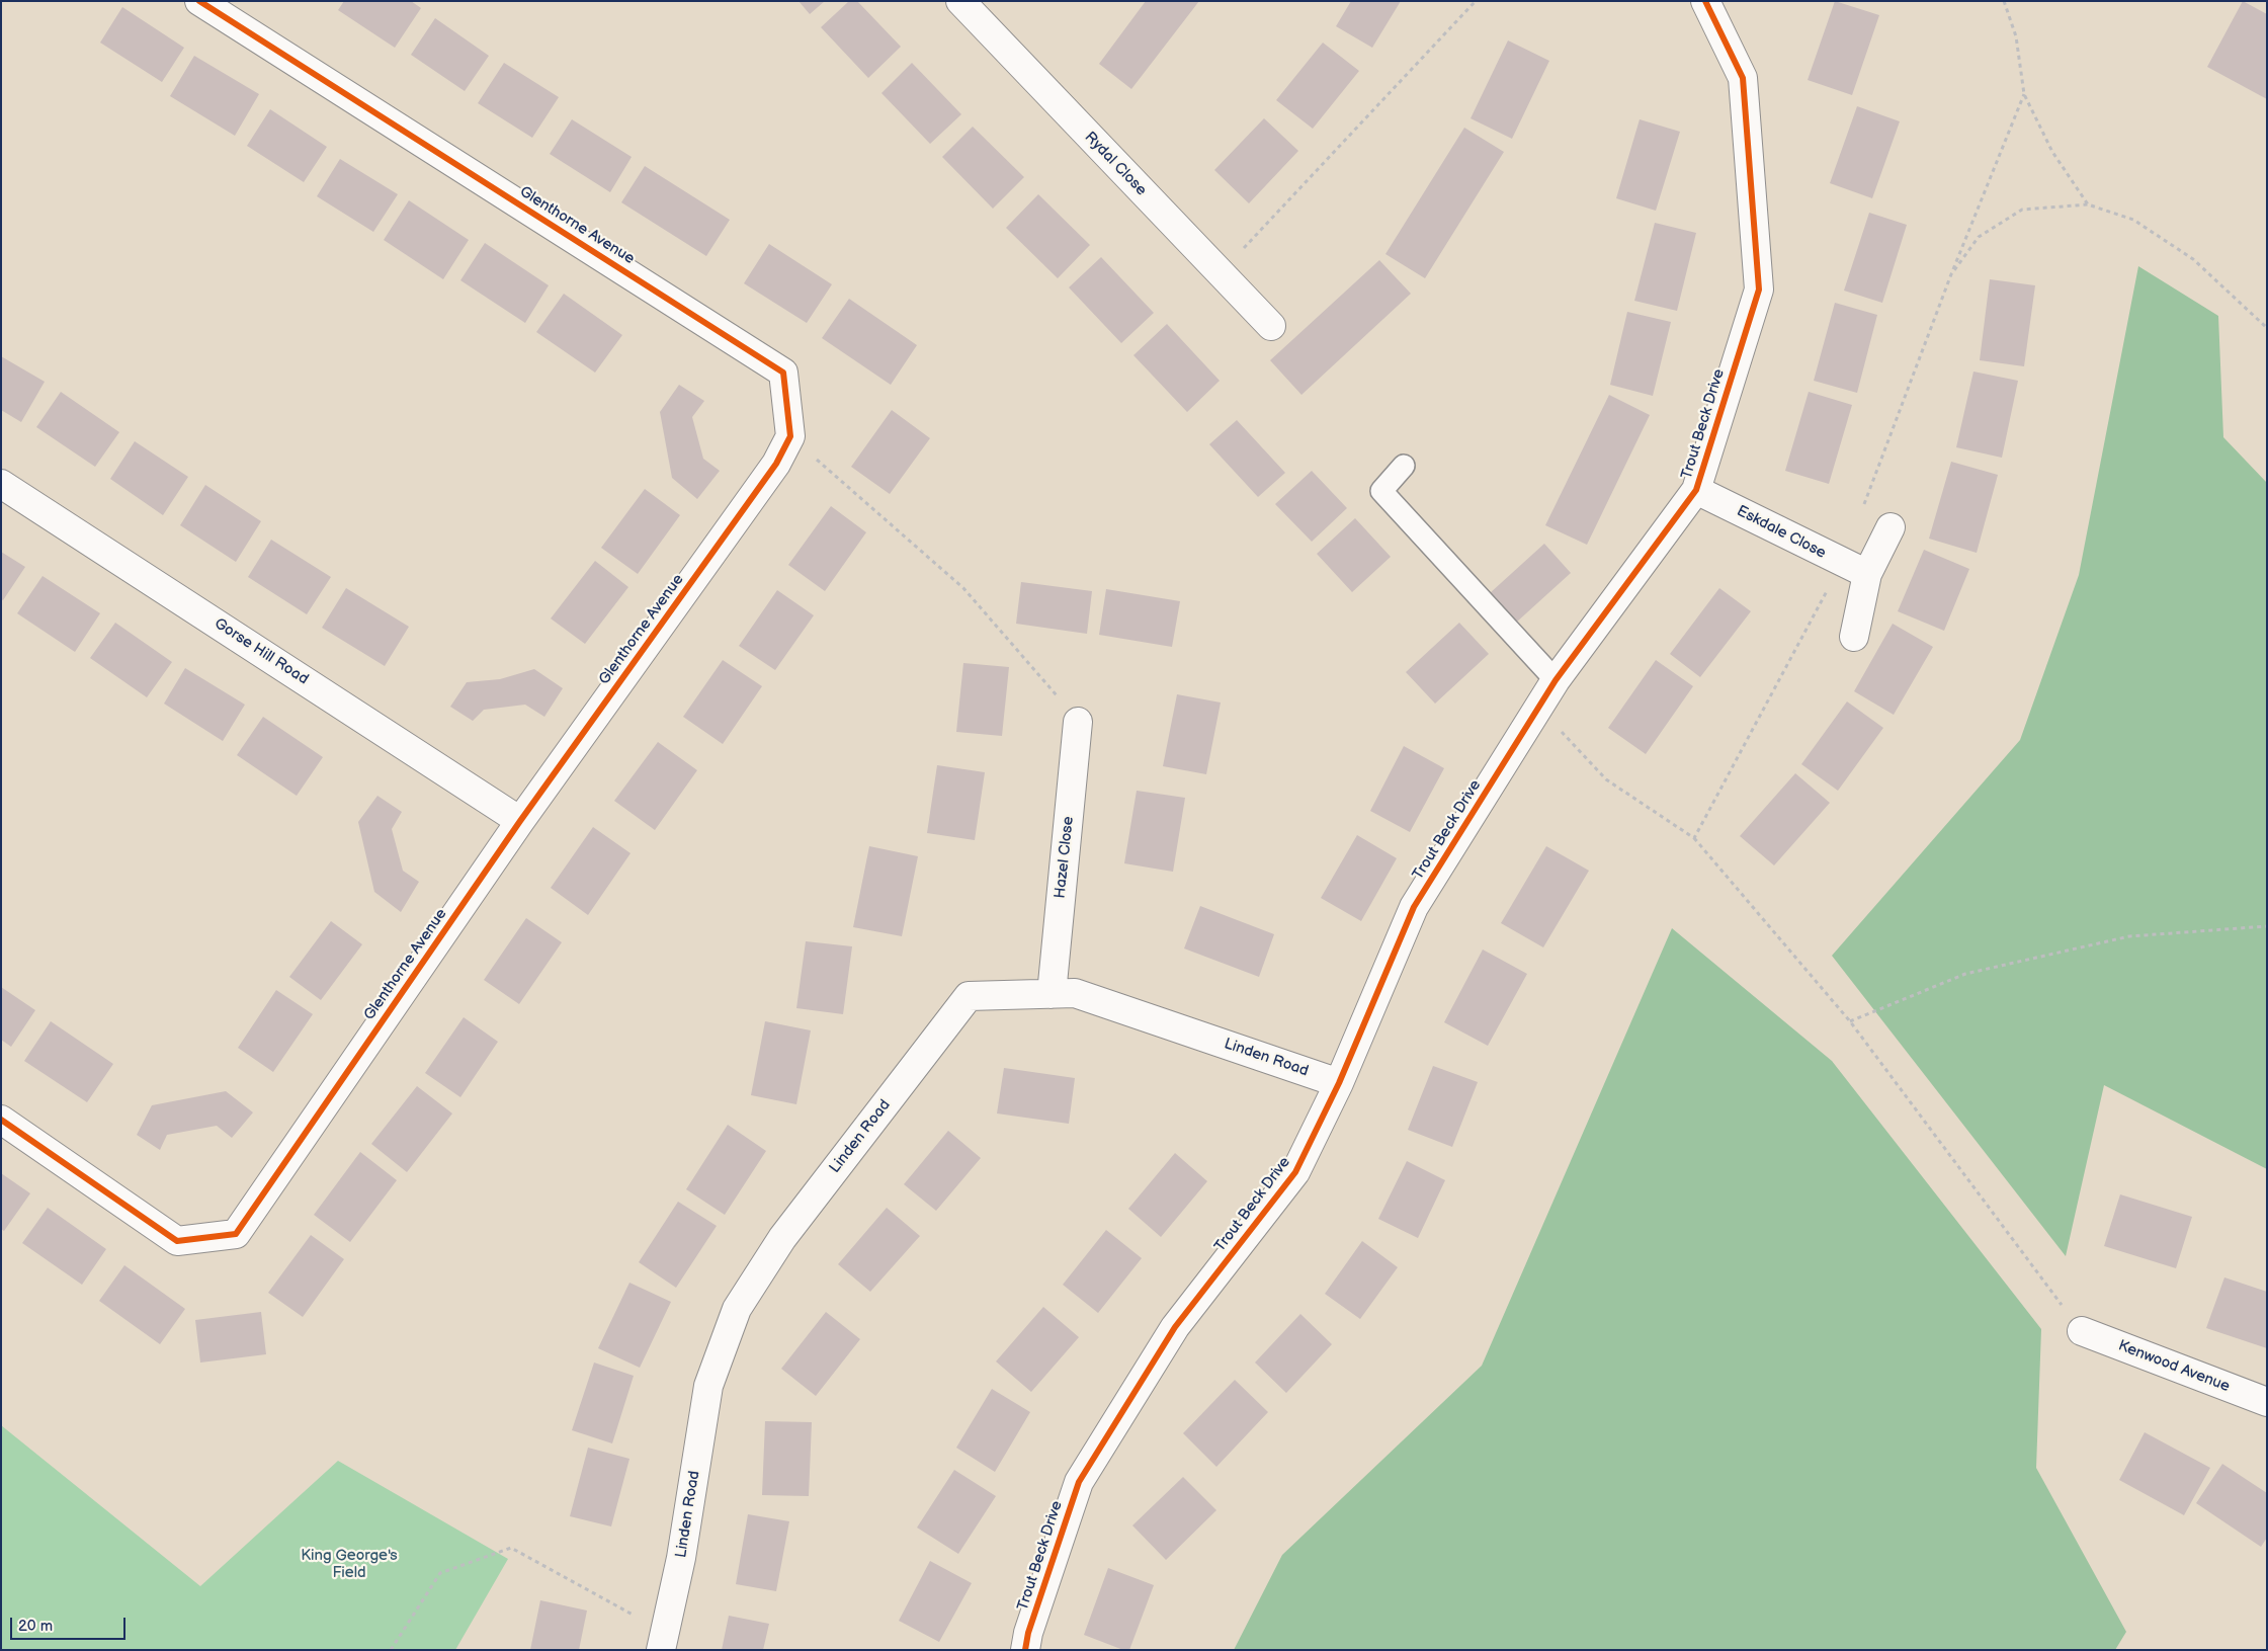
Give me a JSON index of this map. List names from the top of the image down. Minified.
{"streets":{"street":["Rydal Close","Glenthorne Avenue","Trout Beck Drive","Eskdale Close","Gorse Hill Road","Hazel Close","Linden Road","Kenwood Avenue"]},"crossings":[["Glenthorne Avenue","Gorse Hill Road"],["Trout Beck Drive","Eskdale Close"],["Trout Beck Drive","Linden Road"],["Hazel Close","Linden Road"]],"parks":["King George's Field"],"scale_bar":"20 m"}
